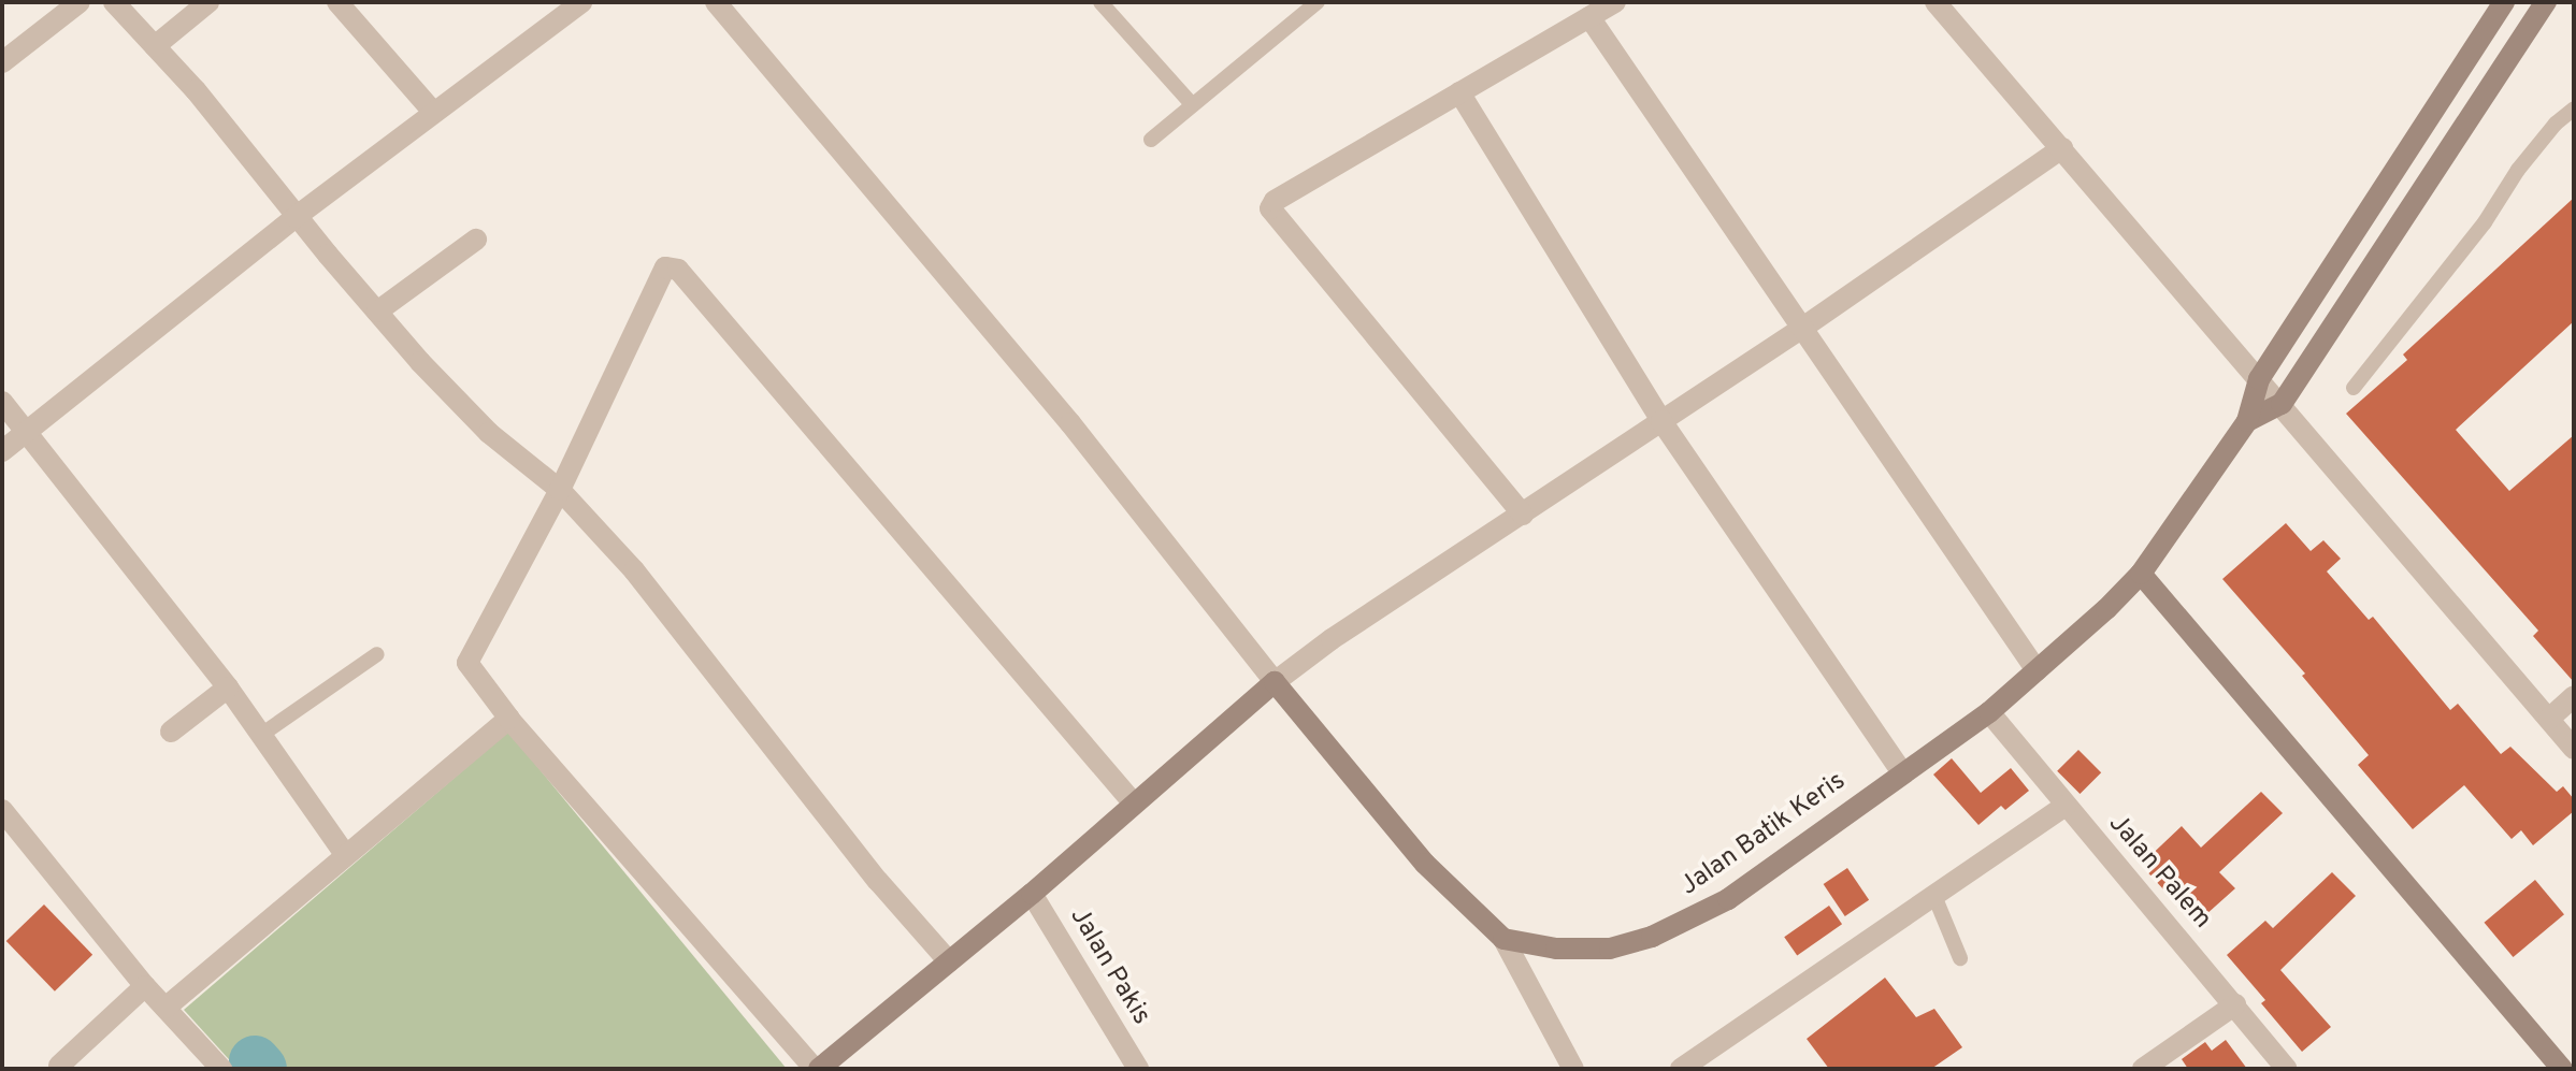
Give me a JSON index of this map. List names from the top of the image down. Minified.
{"streets":{"street":["Jalan Batik Keris","Jalan Palem","Jalan Pakis"]},"crossings":[["Jalan Batik Keris","Jalan Palem"]]}
